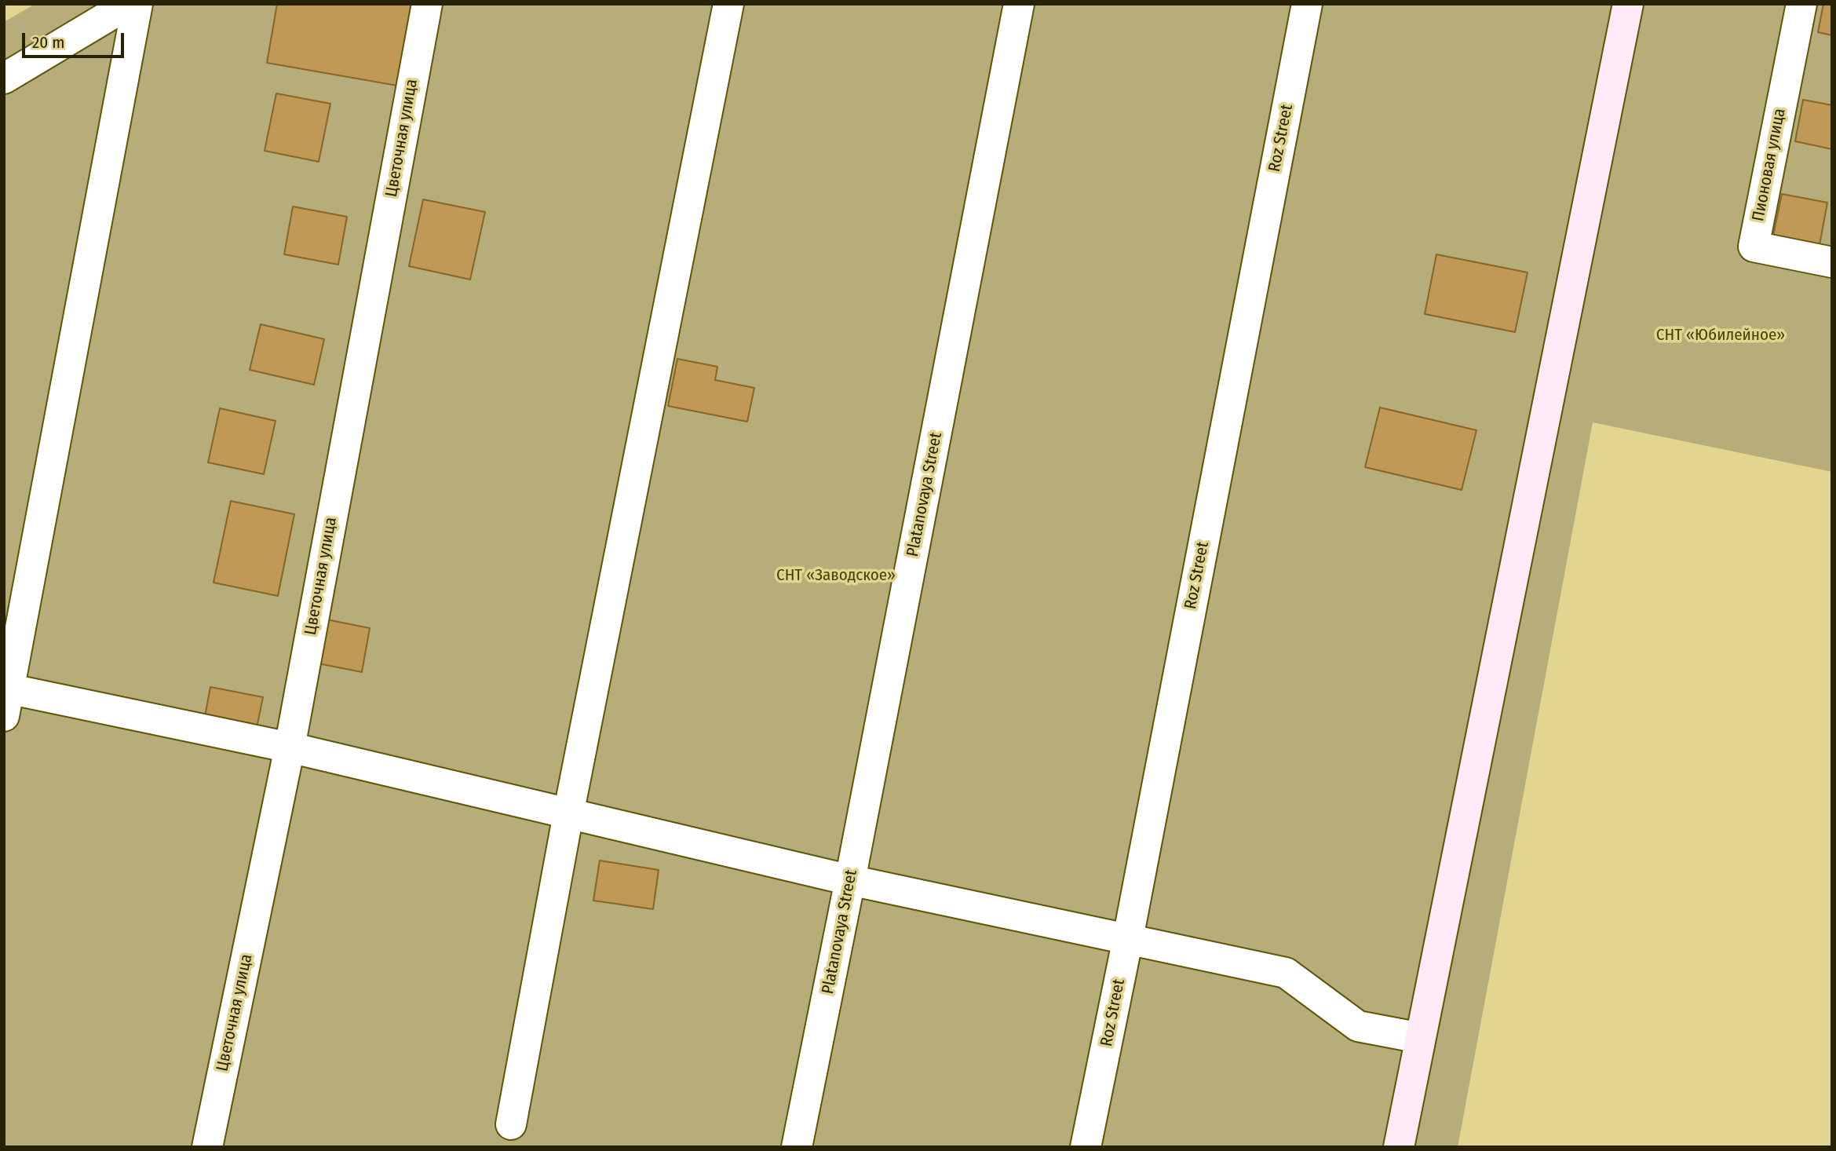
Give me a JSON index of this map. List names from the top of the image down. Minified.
{"streets":{"street":["Цветочная улица","Roz Street","Пионовая улица","Platanovaya Street"]},"parks":["СНТ «Юбилейное»","СНТ «Заводское»"],"scale_bar":"20 m"}
